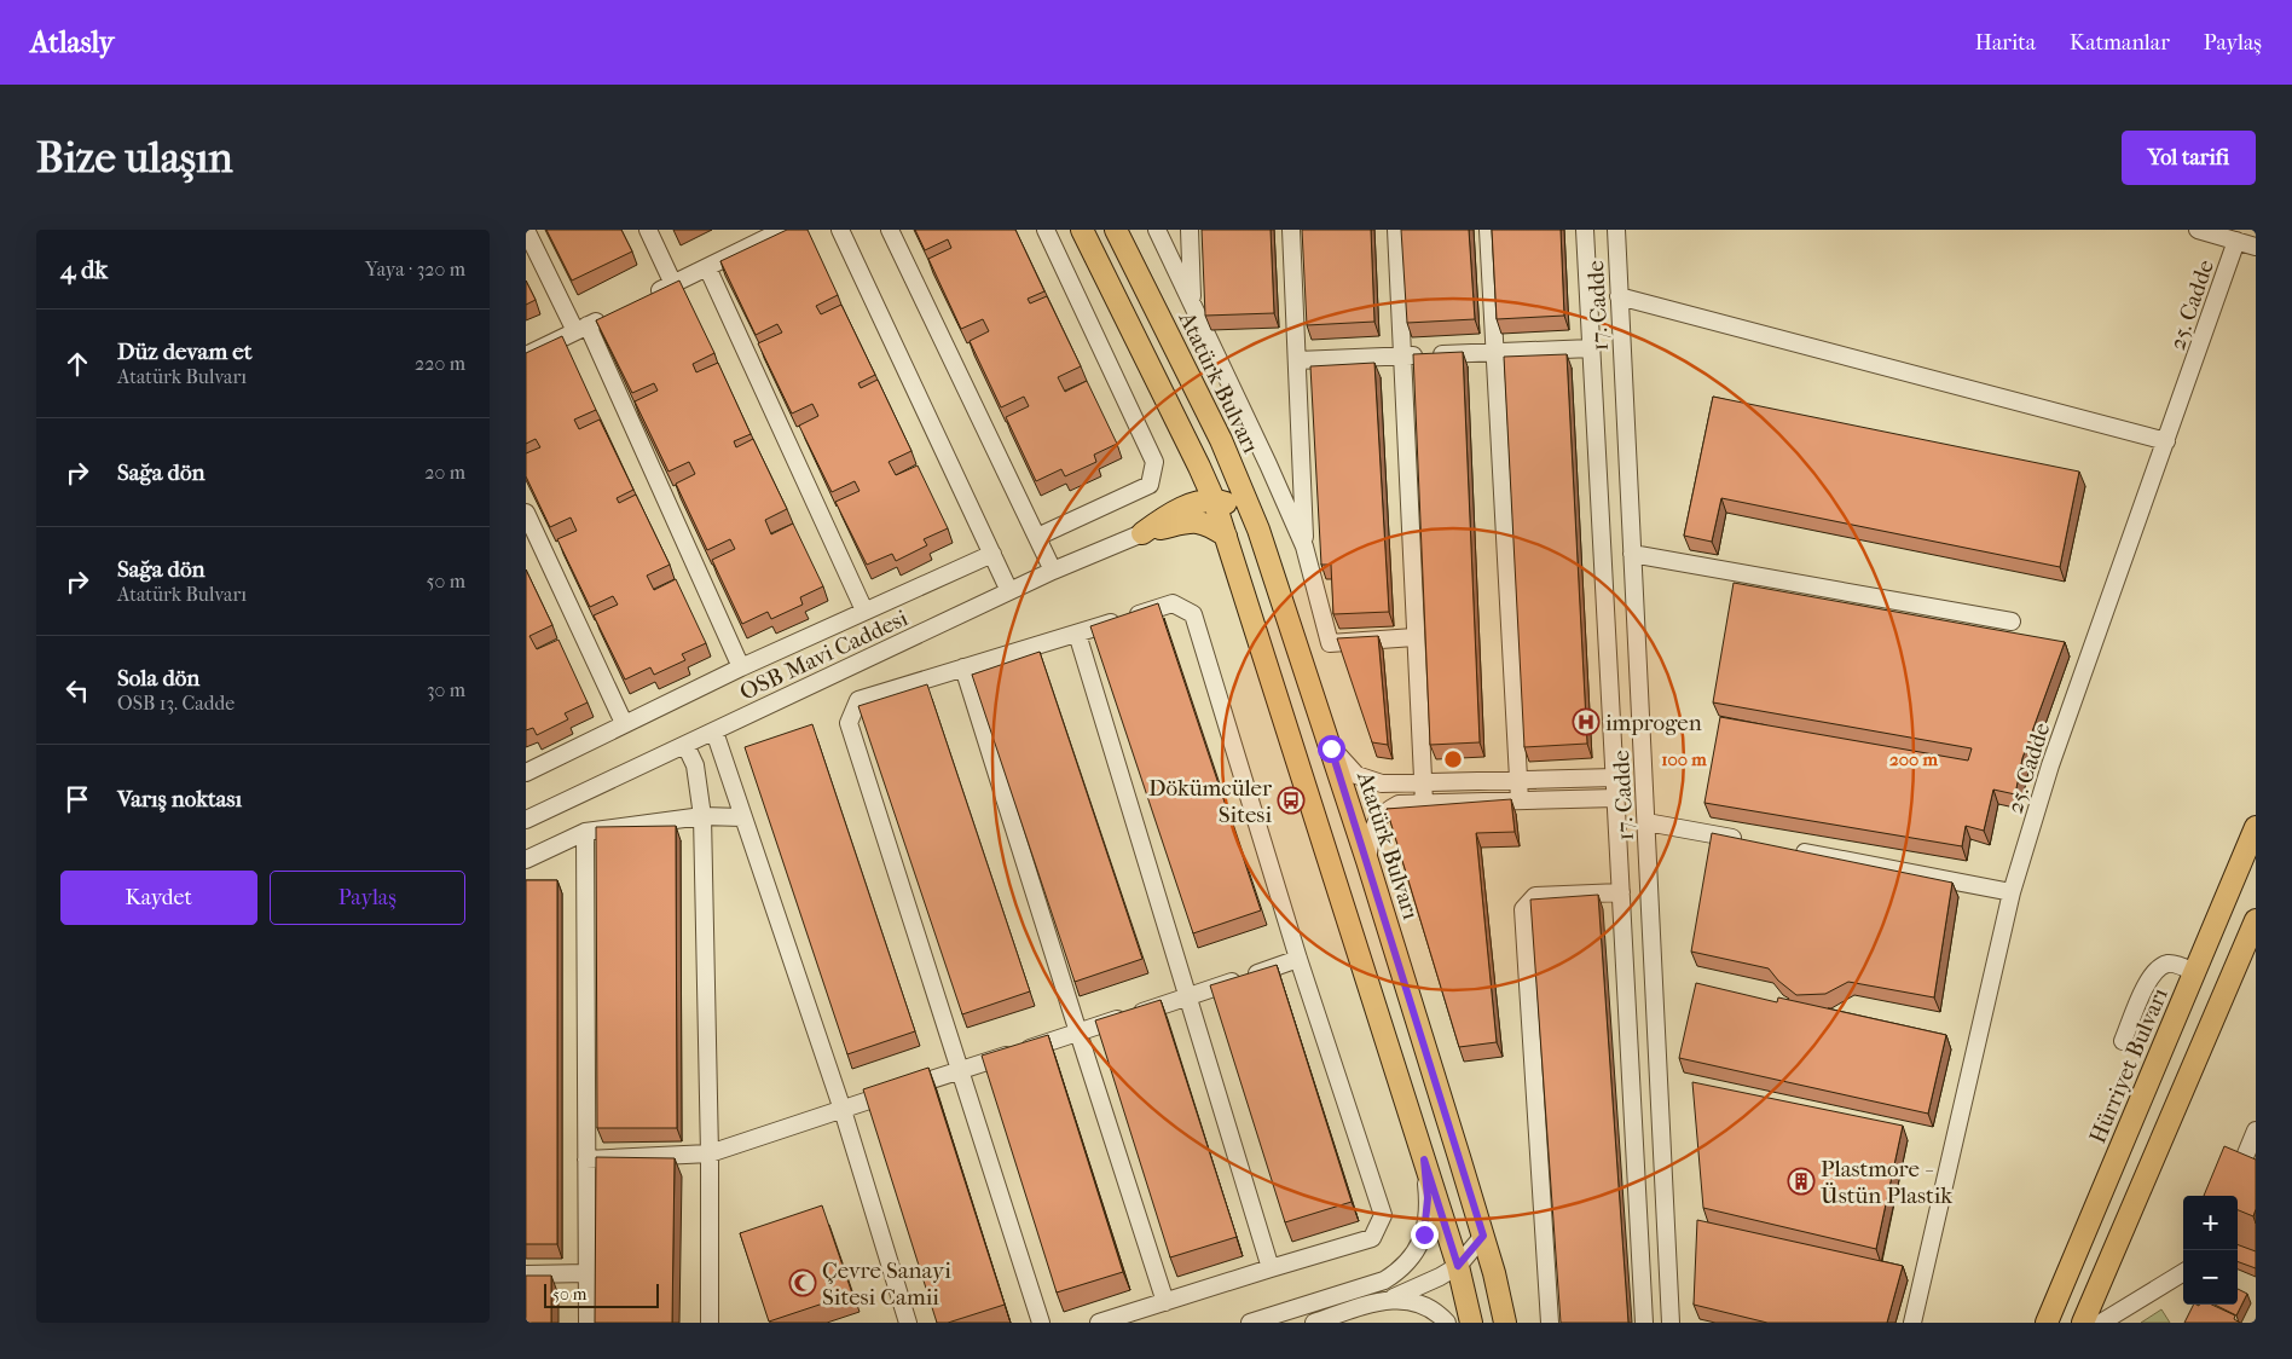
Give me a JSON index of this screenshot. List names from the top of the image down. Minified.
{"streets":{"main road":["Atatürk Bulvarı","Hürriyet Bulvarı"],"street":["25. Cadde","17. Cadde","OSB Mavi Caddesi"]},"places":{"hospital":["improgen"],"bus stop":["Dökümcüler Sitesi"],"building":["Plastmore - Üstün Plastik"],"mosque":["Çevre Sanayi Sitesi Camii"]},"scale_bar":"50 m","page":{"header":"Atlasly","nav":["Harita","Katmanlar","Paylaş"],"buttons":["Yol tarifi",["Kaydet","Paylaş"]],"title":"Bize ulaşın","heading":["4 dk","Yaya · 320 m"],"list":[["Düz devam et","Atatürk Bulvarı","220 m"],["Sağa dön","20 m"],["Sağa dön","Atatürk Bulvarı","50 m"],["Sola dön","OSB 13. Cadde","30 m"],"Varış noktası"],"map_buttons":["+","−"],"scale":"50 m"},"rings":["100 m","200 m"]}
